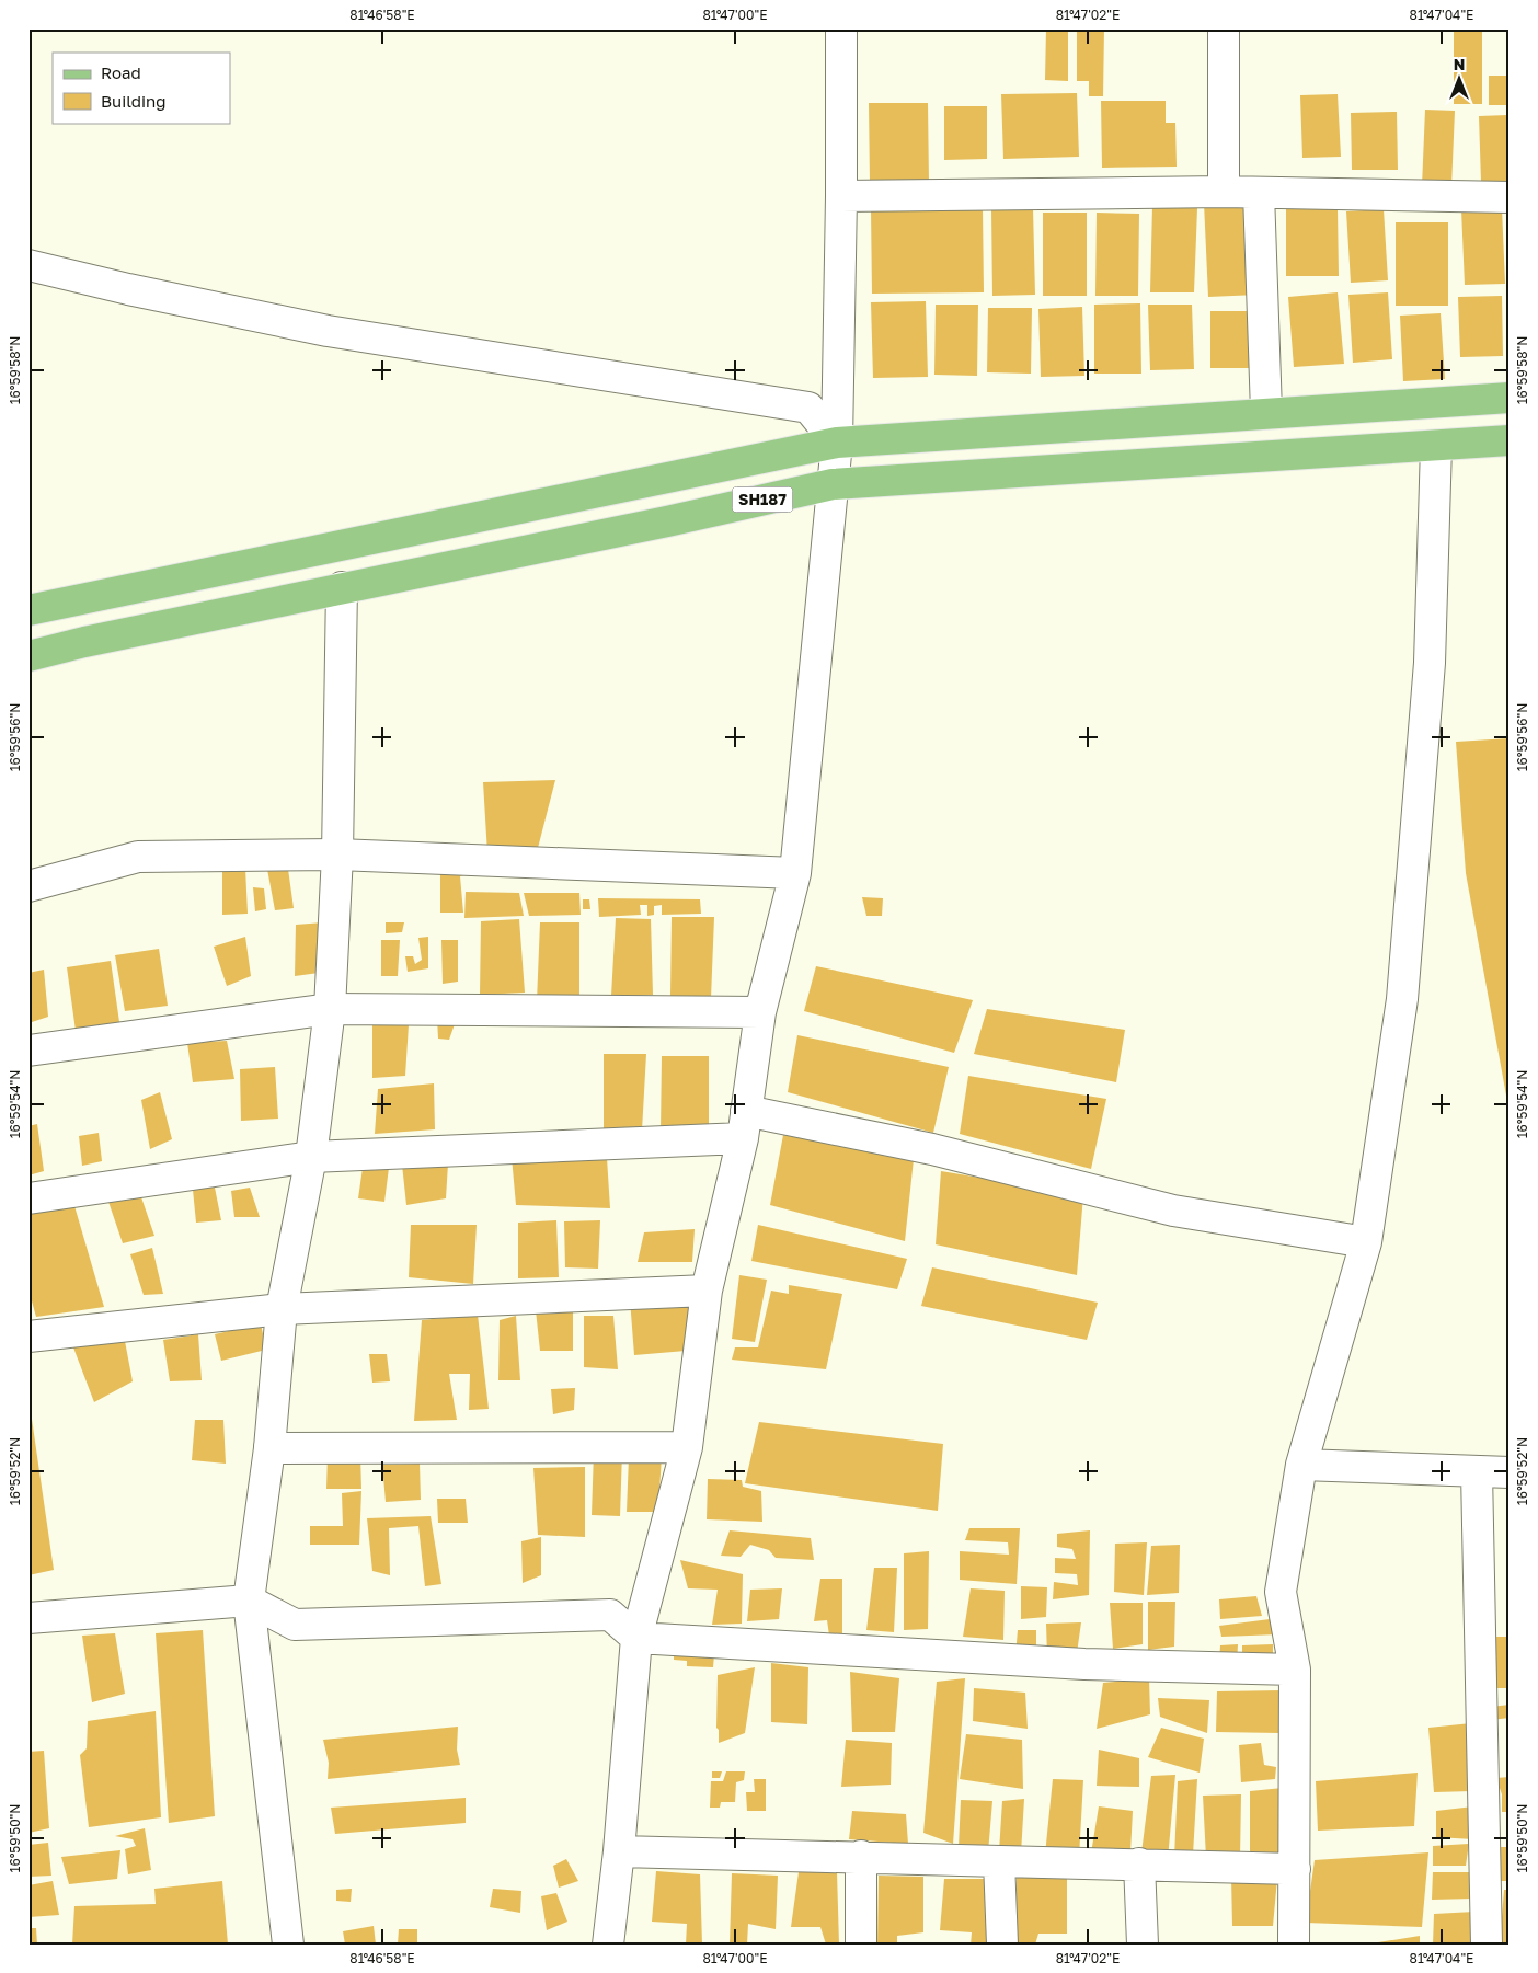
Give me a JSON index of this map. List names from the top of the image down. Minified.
{"streets":{"main road":["SH187"]},"legend":["Road","Building"],"north":"top","coordinates":["81°46'58\"E","81°47'00\"E","81°47'02\"E","81°47'04\"E","16°59'58\"N","16°59'56\"N","16°59'54\"N","16°59'52\"N","16°59'50\"N"]}
